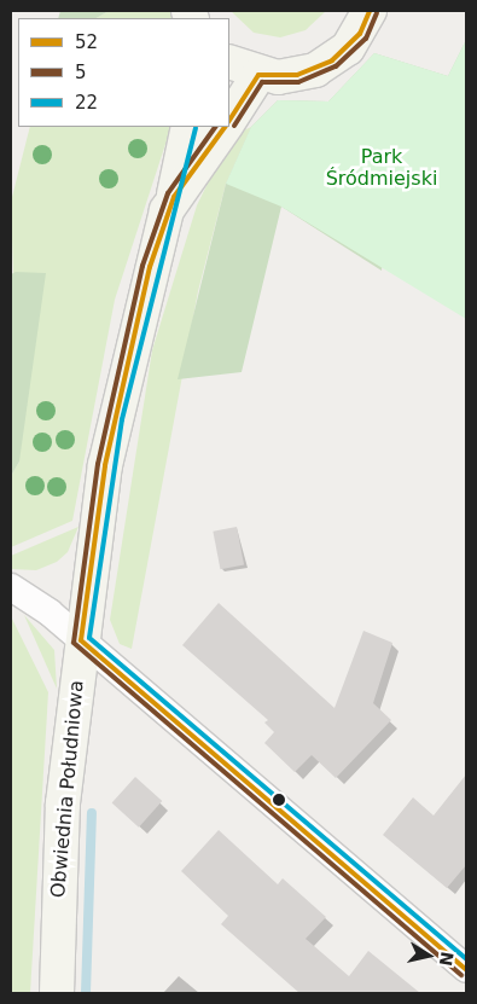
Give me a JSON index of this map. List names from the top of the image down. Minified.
{"streets":{"main road":["Obwiednia Południowa"]},"parks":["Park Śródmiejski"],"lines":["transit line 52","transit line 5","transit line 22"],"legend":["52","5","22"],"north":"right"}
